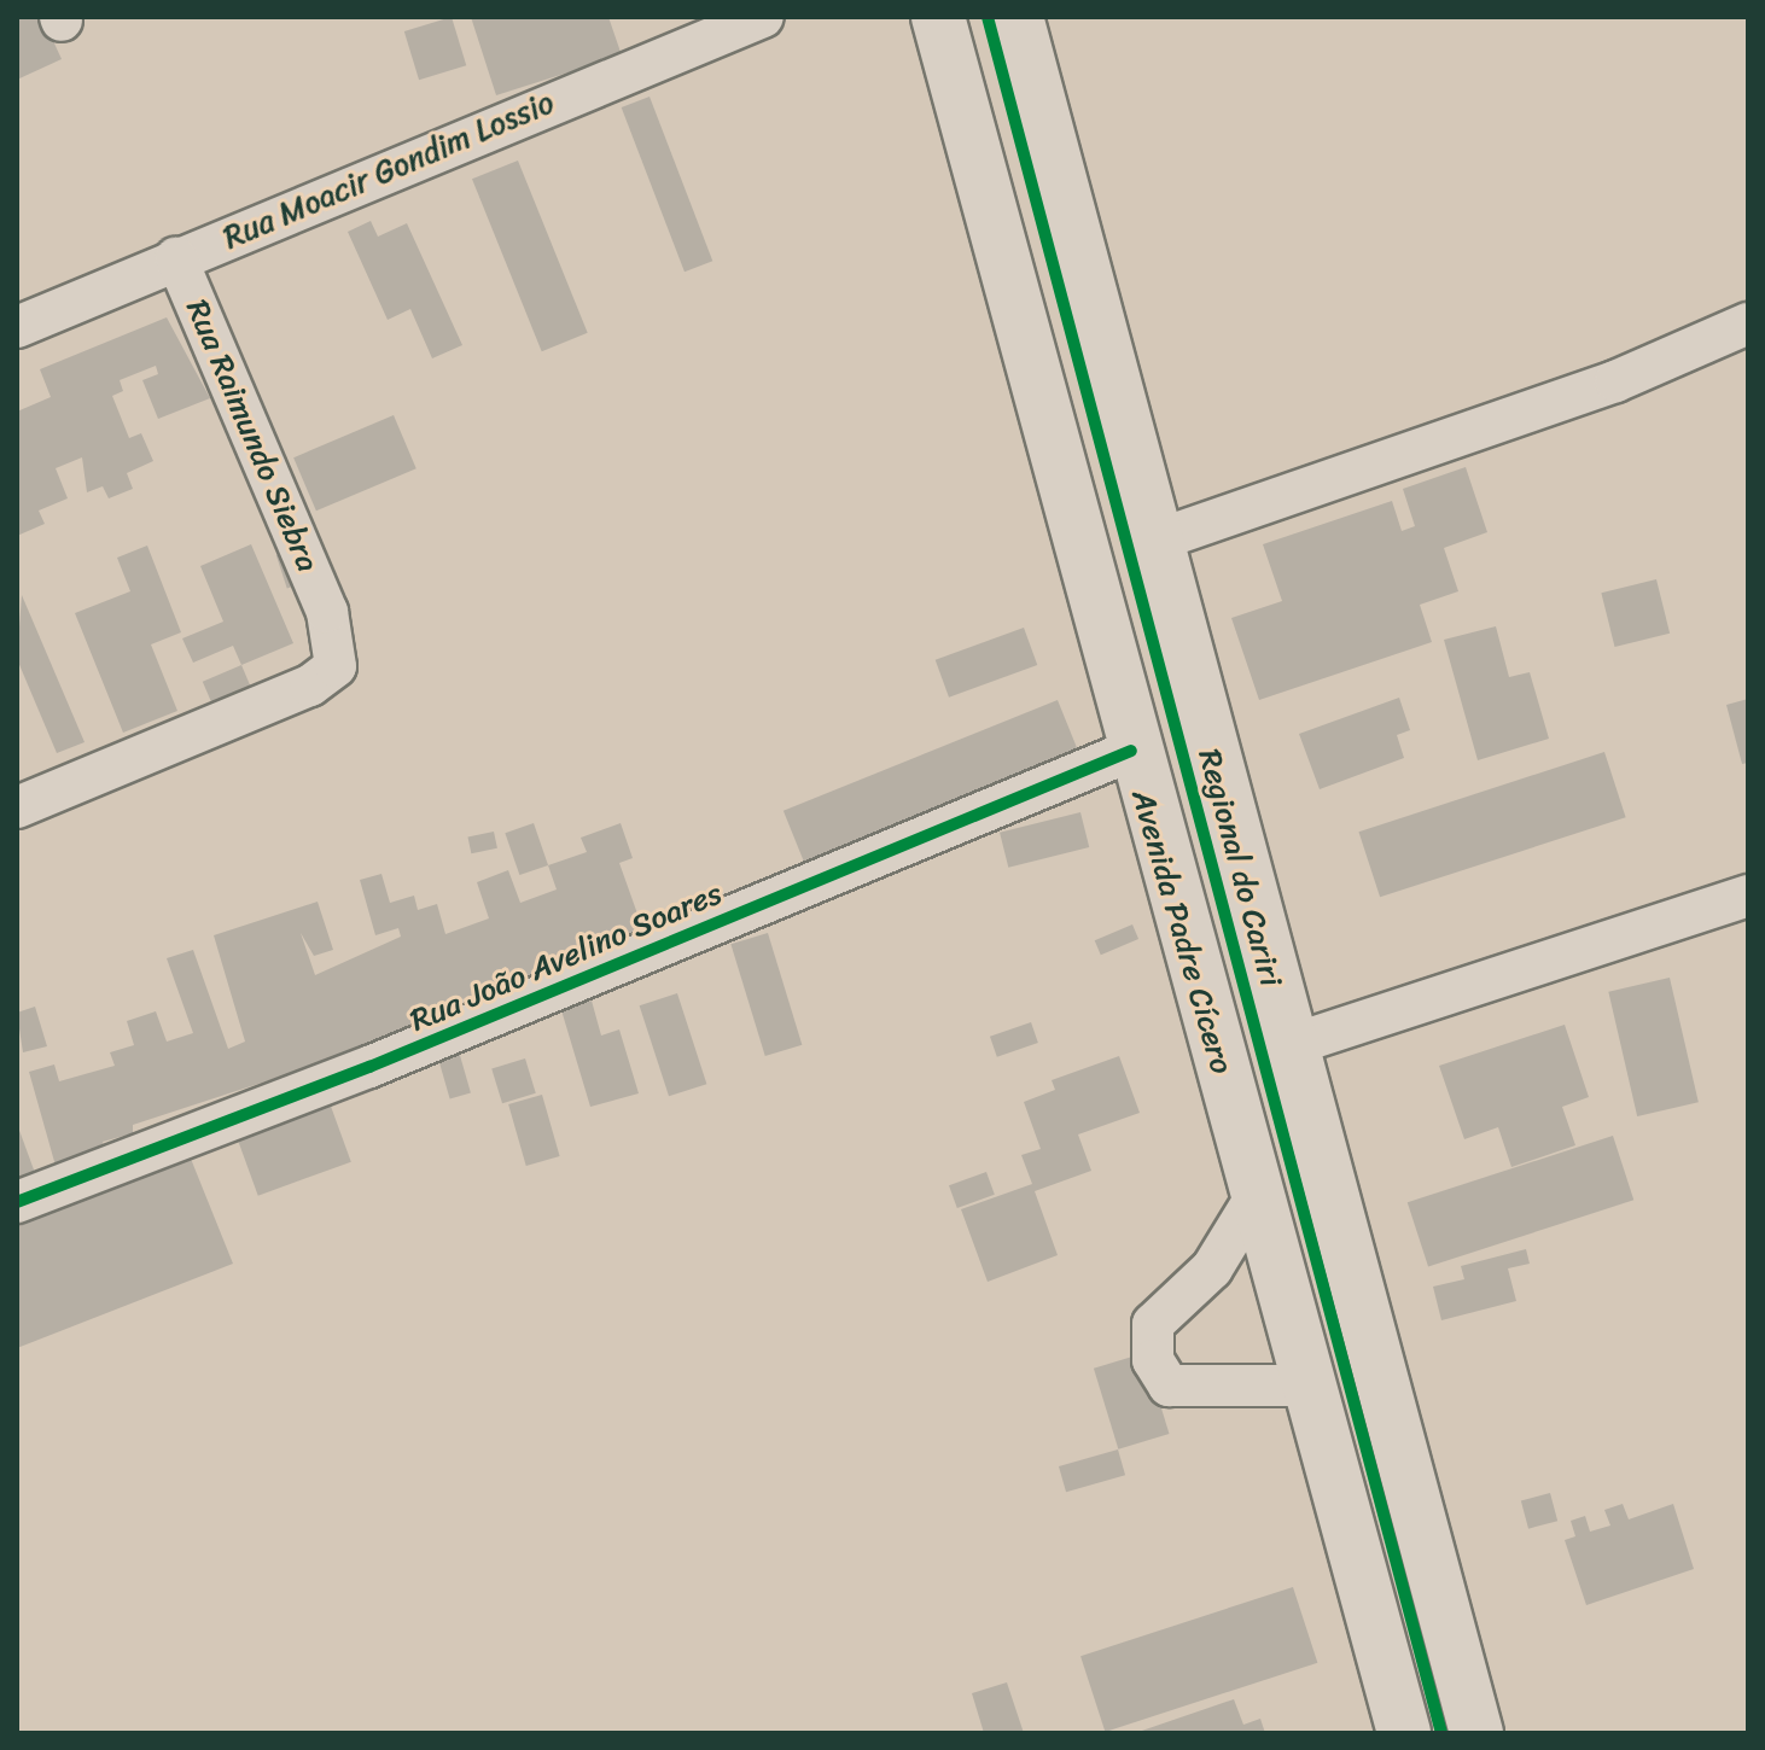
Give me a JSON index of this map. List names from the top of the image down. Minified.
{"streets":{"highway":["Avenida Padre Cícero"],"street":["Rua Moacir Gondim Lossio","Rua Raimundo Siebra","Rua João Avelino Soares"],"cycle path":["Regional do Cariri"]},"crossings":[["Rua Moacir Gondim Lossio","Rua Raimundo Siebra"],["Avenida Padre Cícero","Rua João Avelino Soares"]]}
